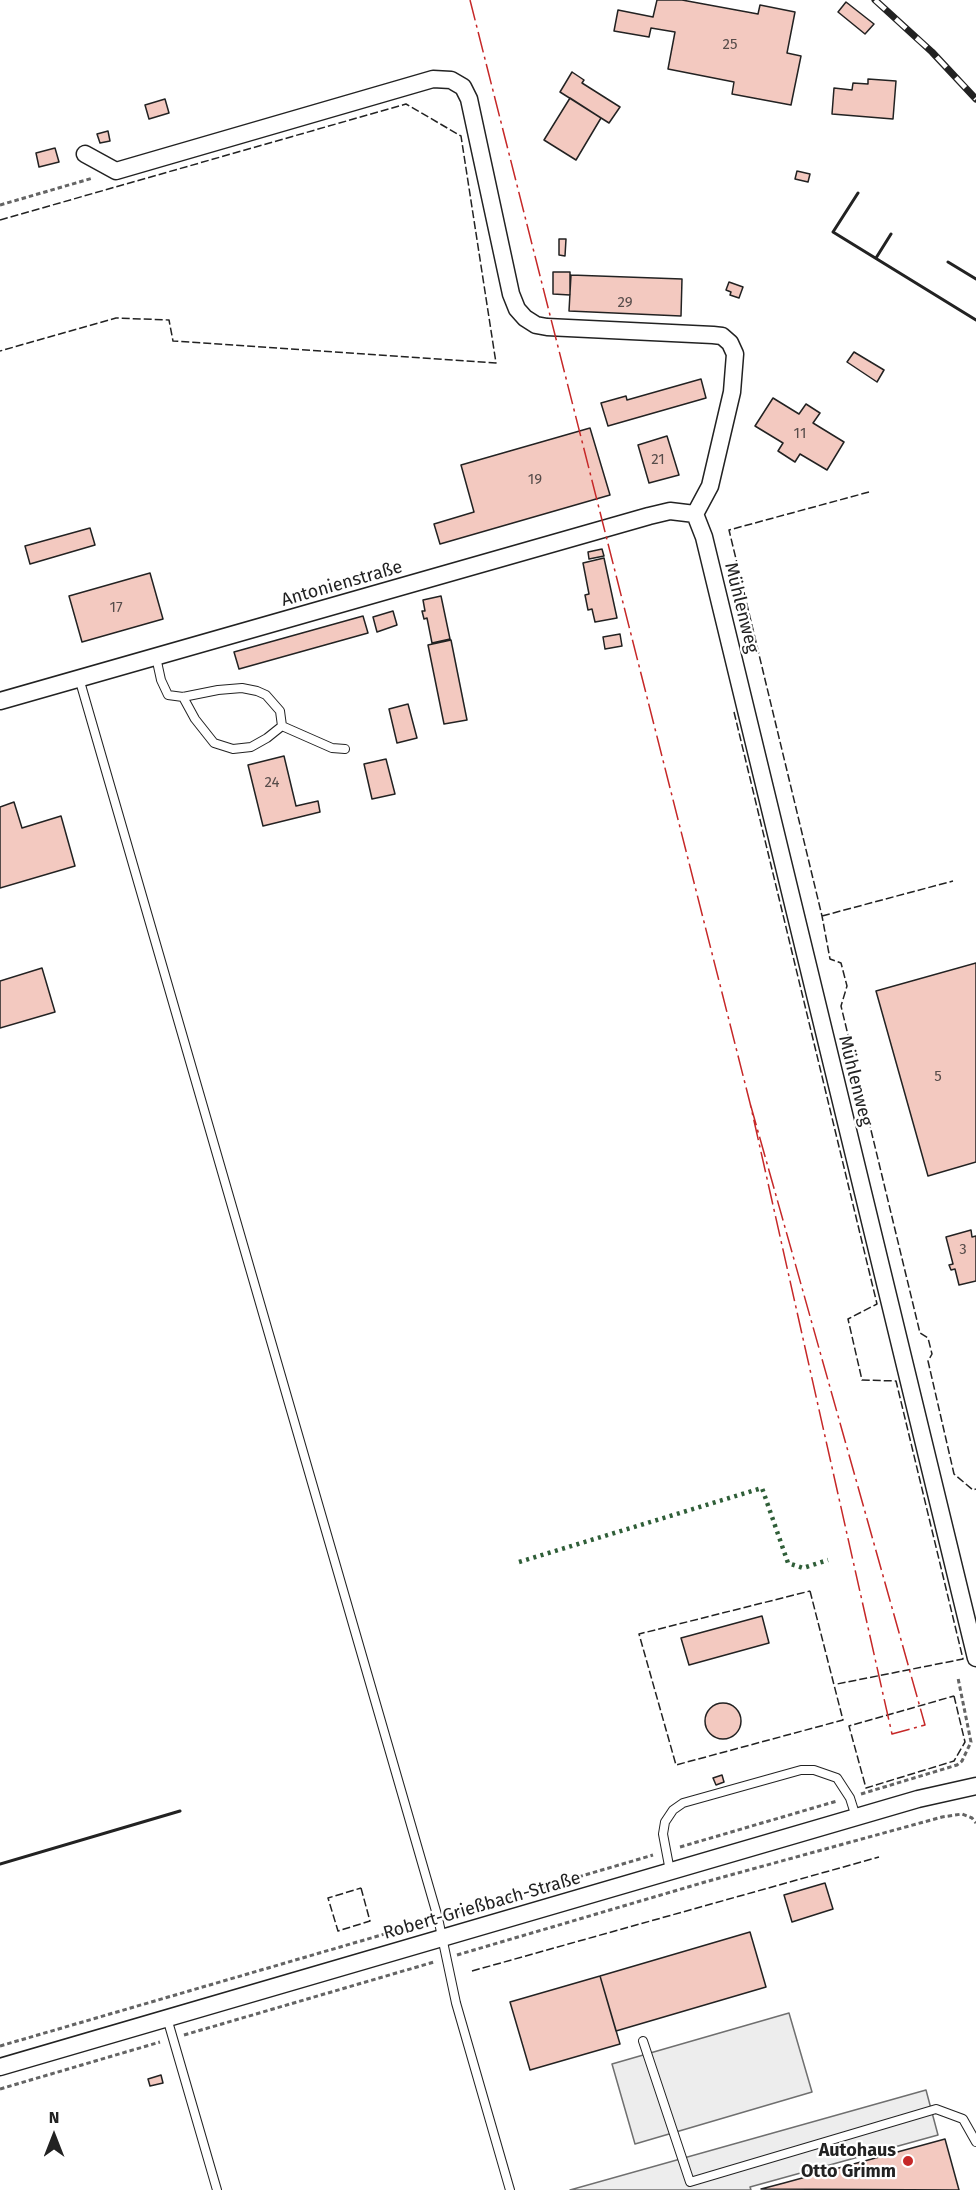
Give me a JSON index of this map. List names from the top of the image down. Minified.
{"streets":{"street":["Antonienstraße","Mühlenweg","Robert-Grießbach-Straße"]},"crossings":[["Antonienstraße","Mühlenweg"]],"places":["Autohaus Otto Grimm"],"house_numbers":["25","29","11","21","19","17","24","5","3"],"north":"top"}
